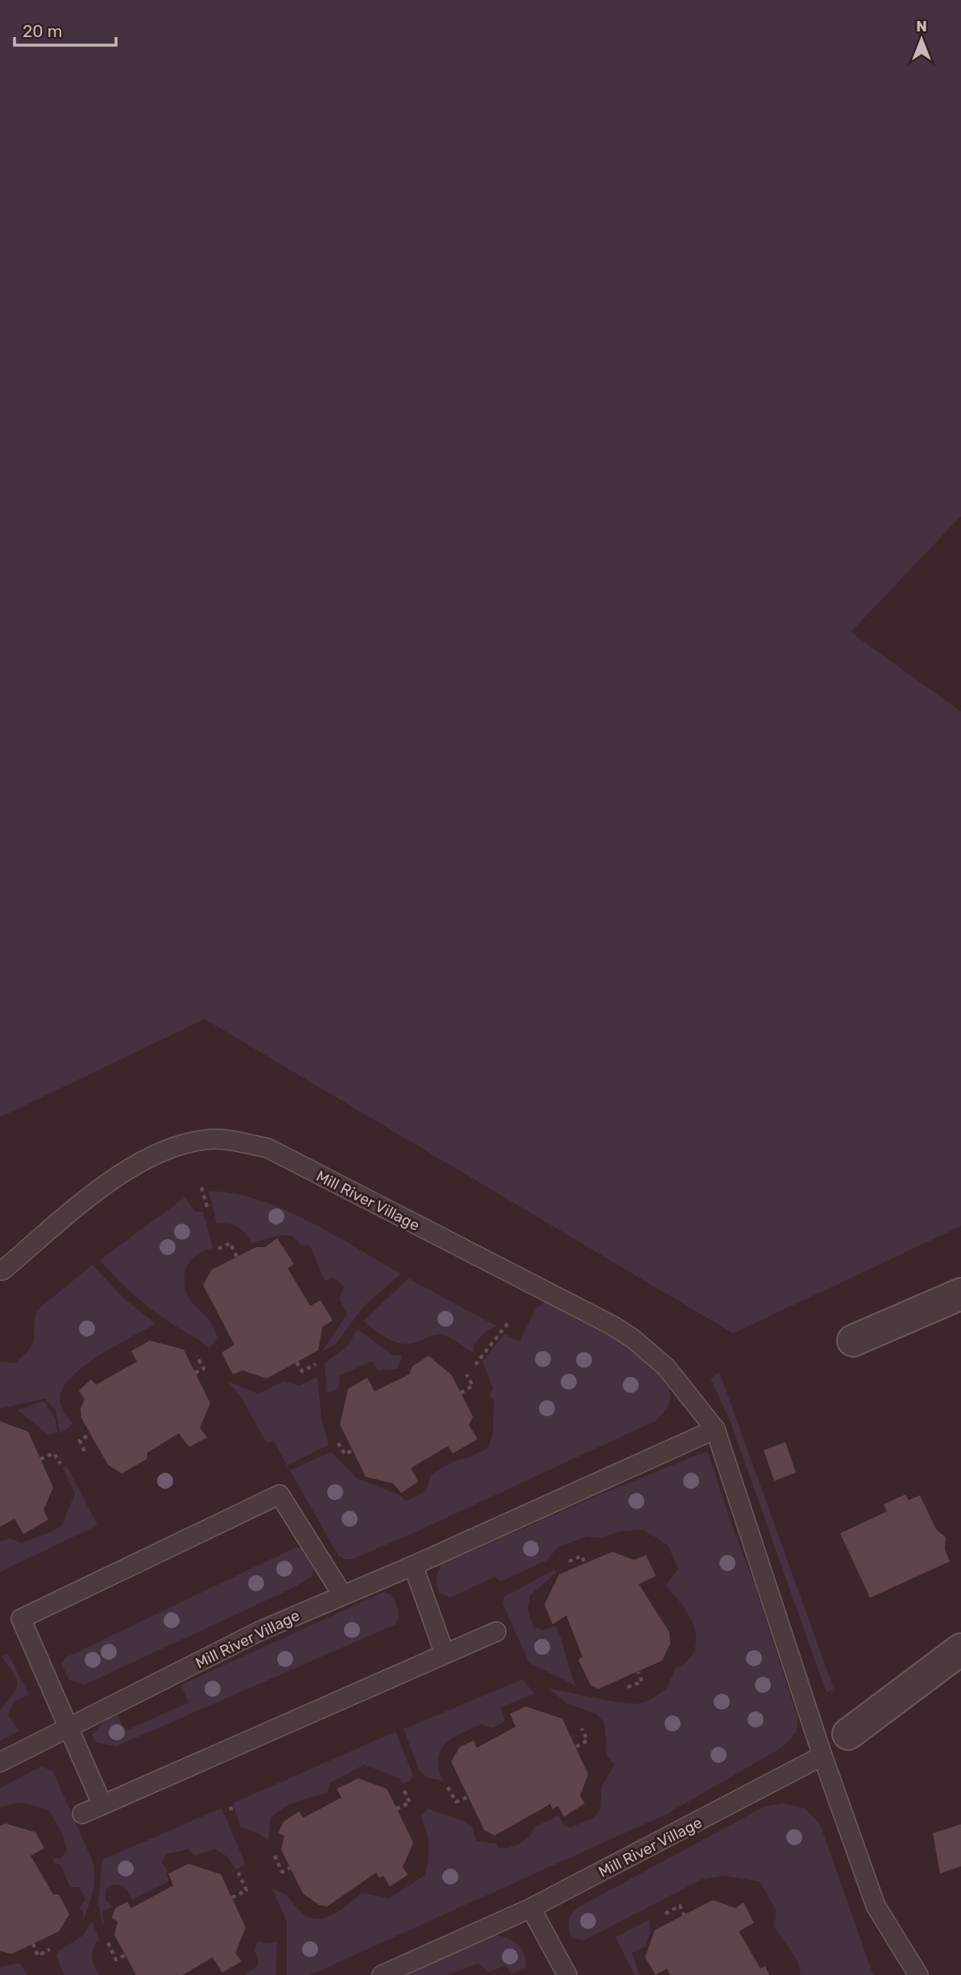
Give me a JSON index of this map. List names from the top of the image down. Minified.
{"streets":{"lane":["Mill River Village"]},"scale_bar":"20 m","north":"top"}
